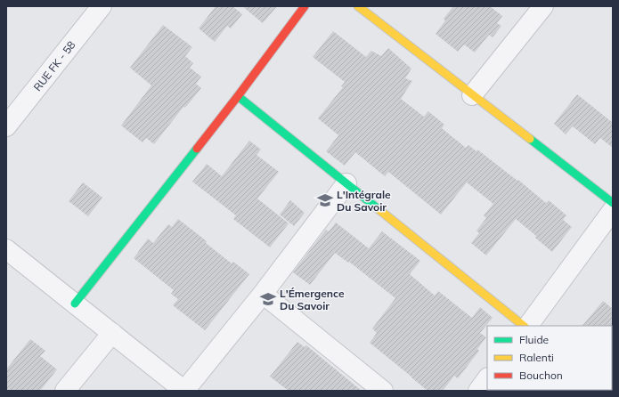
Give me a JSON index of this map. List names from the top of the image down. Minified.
{"streets":{"street":["RUE FK - 58"]},"places":{"school or university":["L'Intégrale Du Savoir","L'Émergence Du Savoir"]},"legend":["Fluide","Ralenti","Bouchon"]}
